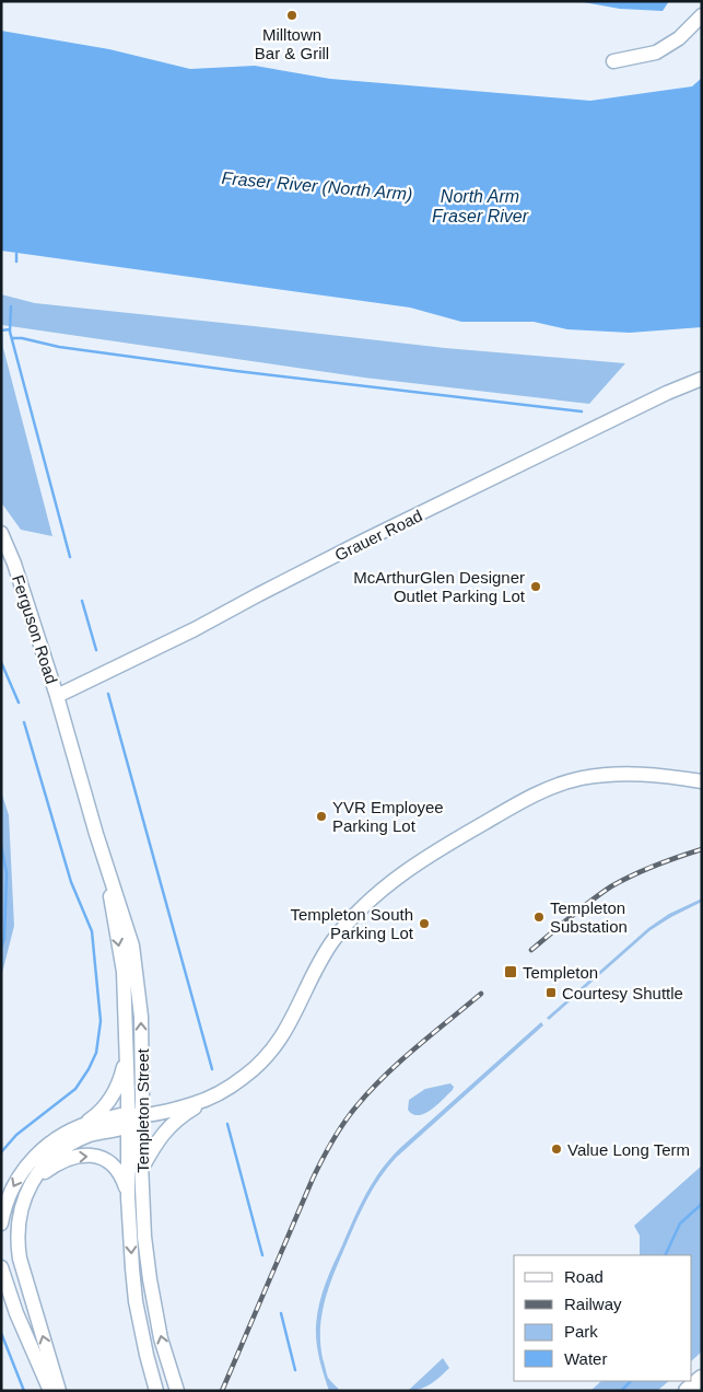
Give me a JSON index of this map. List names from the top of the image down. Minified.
{"streets":{"street":["Grauer Road","Ferguson Road","Templeton Street"]},"crossings":[["Grauer Road","Ferguson Road"],["Grauer Road","Templeton Street"],["Ferguson Road","Templeton Street"]],"water":["Fraser River (North Arm)","North Arm Fraser River"],"places":{"other":["Milltown Bar & Grill","McArthurGlen Designer Outlet Parking Lot","YVR Employee Parking Lot","Templeton Substation","Templeton South Parking Lot","Value Long Term"],"transit":["Templeton","Courtesy Shuttle"]},"legend":["Road","Railway","Park","Water"]}
